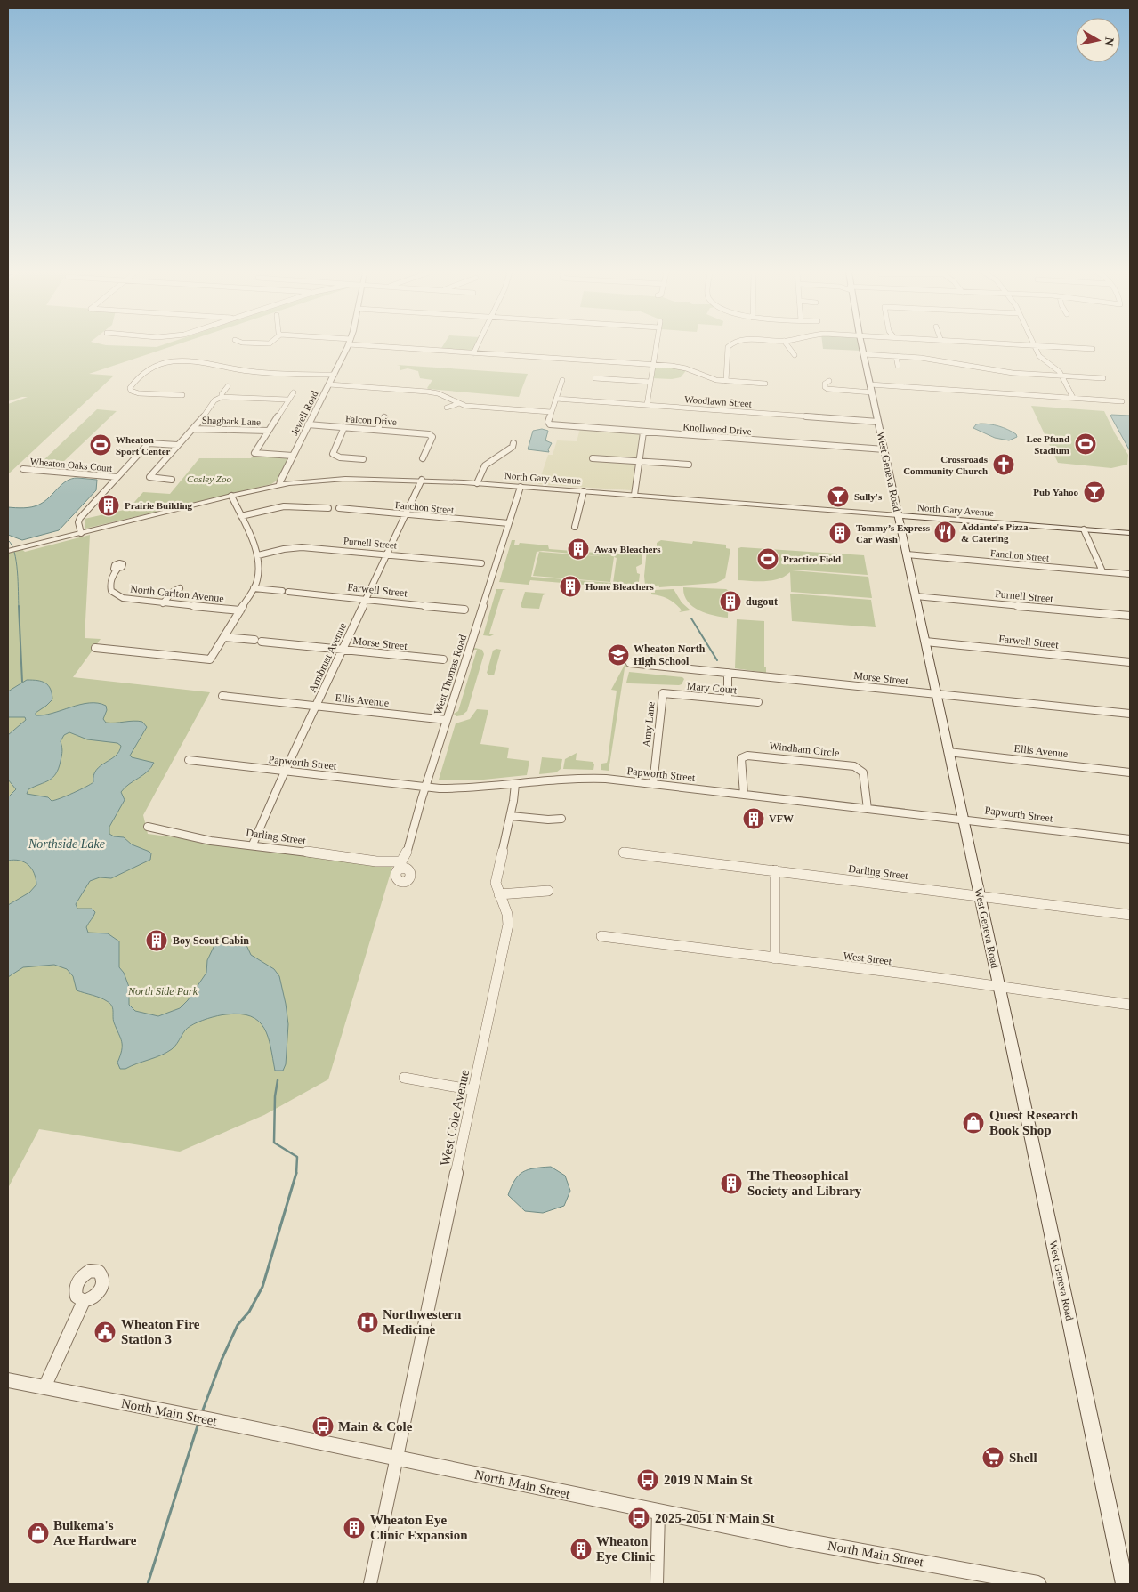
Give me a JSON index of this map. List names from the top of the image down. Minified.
{"streets":{"main road":["West Geneva Road","North Gary Avenue"],"street":["Woodlawn Street","Jewell Road","Falcon Drive","Shagbark Lane","Knollwood Drive","Wheaton Oaks Court","Fanchon Street","Purnell Street","Farwell Street","North Carlton Avenue","Morse Street","Armbrust Avenue","West Thomas Road","Mary Court","Ellis Avenue","Amy Lane","Windham Circle","Papworth Street","Darling Street","West Street","West Cole Avenue","North Main Street"]},"crossings":[["Woodlawn Street","West Geneva Road"],["Jewell Road","Falcon Drive"],["Jewell Road","North Gary Avenue"],["Knollwood Drive","West Geneva Road"],["West Geneva Road","North Gary Avenue"],["West Geneva Road","Fanchon Street"],["West Geneva Road","Purnell Street"],["West Geneva Road","Farwell Street"],["West Geneva Road","Morse Street"],["West Geneva Road","Ellis Avenue"],["West Geneva Road","Papworth Street"],["West Geneva Road","Darling Street"],["West Geneva Road","West Street"],["North Gary Avenue","Armbrust Avenue"],["North Gary Avenue","West Thomas Road"],["Fanchon Street","Armbrust Avenue"],["Fanchon Street","West Thomas Road"],["Purnell Street","Armbrust Avenue"],["Farwell Street","Armbrust Avenue"],["Morse Street","Armbrust Avenue"],["Armbrust Avenue","Ellis Avenue"],["Armbrust Avenue","Papworth Street"],["Armbrust Avenue","Darling Street"],["West Thomas Road","Ellis Avenue"],["West Thomas Road","Papworth Street"],["West Thomas Road","Darling Street"],["Mary Court","Amy Lane"],["Amy Lane","Papworth Street"],["Windham Circle","Papworth Street"],["Papworth Street","West Cole Avenue"],["West Cole Avenue","North Main Street"]],"water":["Northside Lake"],"parks":["Cosley Zoo","North Side Park"],"places":{"sports":["Lee Pfund Stadium","Wheaton Sport Center","Practice Field"],"church":["Crossroads Community Church"],"bar":["Pub Yahoo","Sully's"],"building":["Prairie Building","Tommy’s Express Car Wash","Away Bleachers","Home Bleachers","dugout","VFW","Boy Scout Cabin","The Theosophical Society and Library","Wheaton Eye Clinic Expansion","Wheaton Eye Clinic"],"restaurant":["Addante's Pizza & Catering"],"school or university":["Wheaton North High School"],"shop":["Quest Research Book Shop","Buikema's Ace Hardware"],"hospital":["Northwestern Medicine"],"public building":["Wheaton Fire Station 3"],"bus stop":["Main & Cole","2019 N Main St","2025-2051 N Main St"],"supermarket":["Shell"]},"north":"right"}
